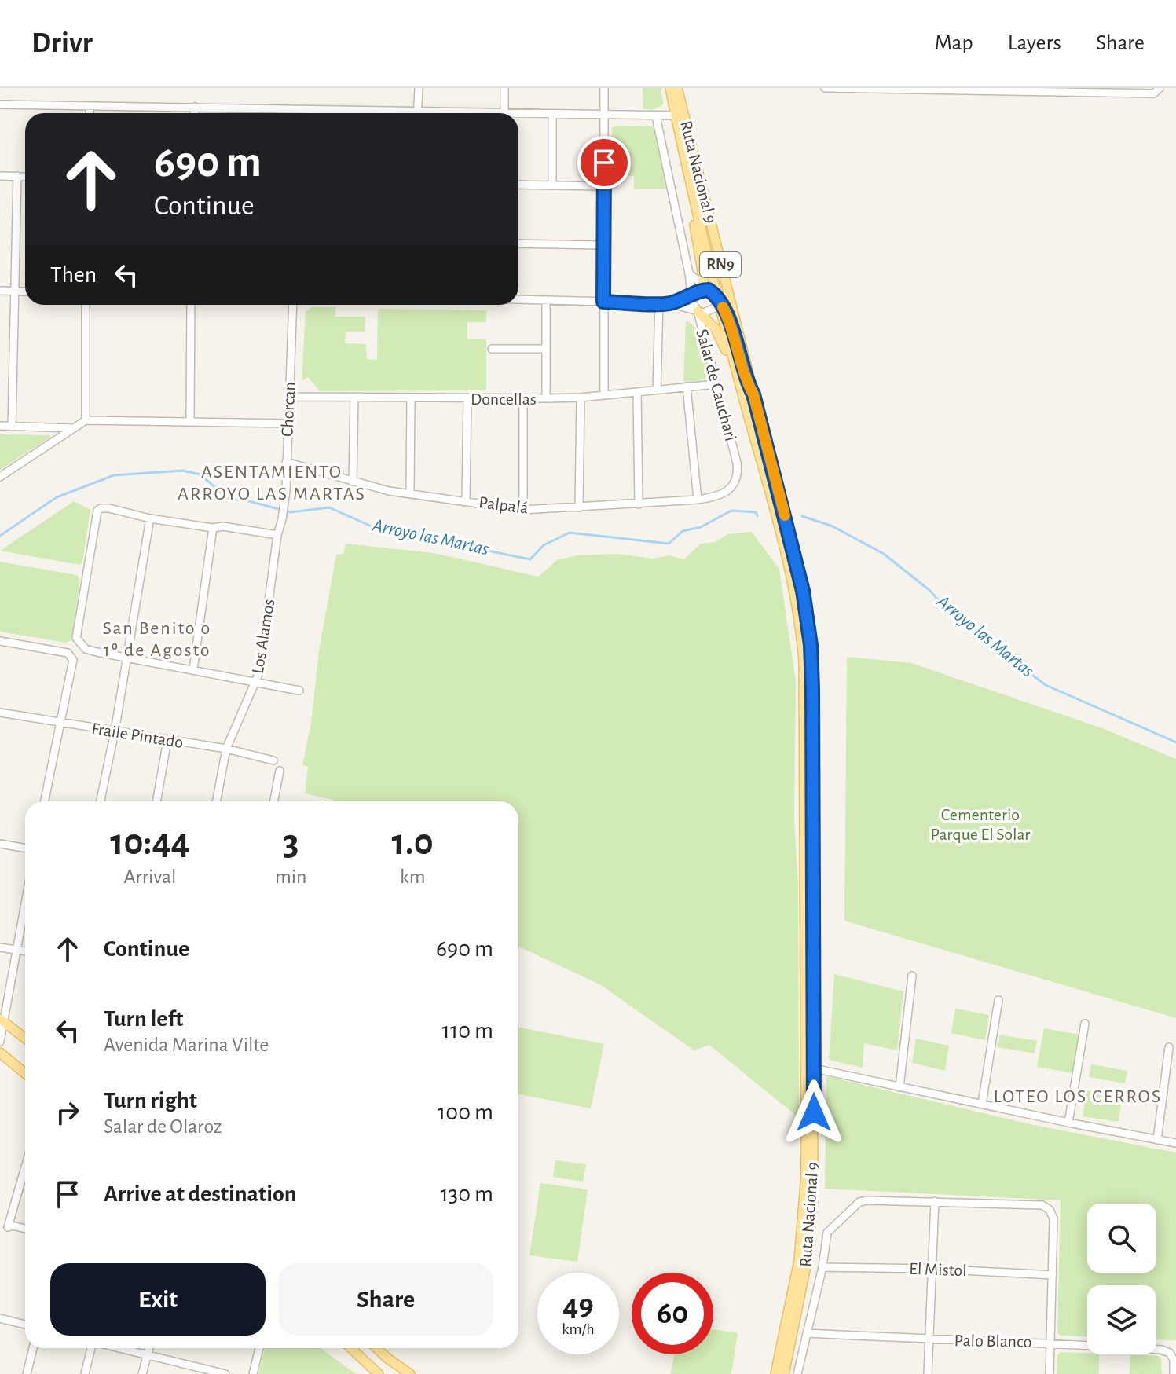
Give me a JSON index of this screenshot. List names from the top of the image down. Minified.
{"streets":{"main road":["Ruta Nacional 9","RN9"],"street":["Salar de Cauchari","Doncellas","Chorcan","Palpalá","Los Alamos","Fraile Pintado","El Mistol","Palo Blanco"]},"crossings":[["Salar de Cauchari","Doncellas"],["Salar de Cauchari","Palpalá"],["Doncellas","Chorcan"],["Chorcan","Palpalá"],["Chorcan","Los Alamos"],["Los Alamos","Fraile Pintado"]],"districts":["ASENTAMIENTO ARROYO LAS MARTAS","San Benito o 1º de Agosto","LOTEO LOS CERROS"],"water":["Arroyo las Martas"],"parks":["Cementerio Parque El Solar"],"page":{"header":"Drivr","nav":["Map","Layers","Share"],"turn":["690 m","Continue"],"then":"Then","eta":["10:44","Arrival","3","min","1.0","km"],"list":[{"name":"Continue","value":"690 m"},{"name":"Turn left","note":"Avenida Marina Vilte","value":"110 m"},{"name":"Turn right","note":"Salar de Olaroz","value":"100 m"},{"name":"Arrive at destination","value":"130 m"}],"buttons":["Exit","Share"],"speed":"49 km/h","limit":"60"}}
